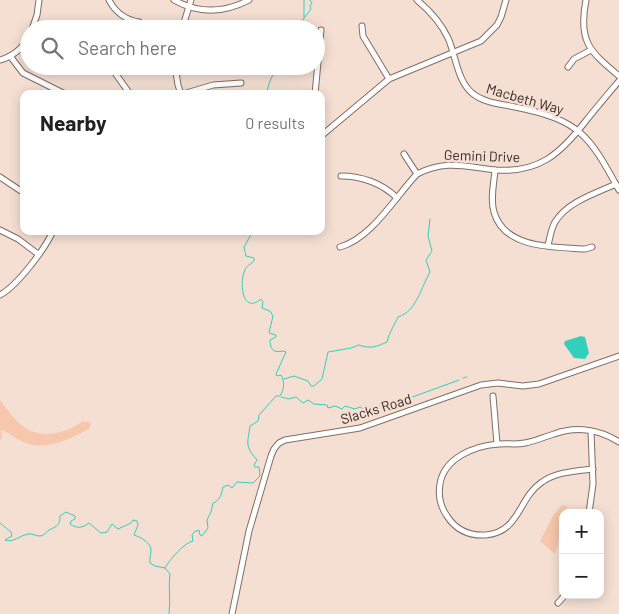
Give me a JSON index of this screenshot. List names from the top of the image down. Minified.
{"streets":{"street":["Macbeth Way","Gemini Drive","Slacks Road"]},"crossings":[["Macbeth Way","Gemini Drive"]],"page":{"search":"Search here","heading":["Nearby","0 results"],"map_buttons":["+","−"]}}
